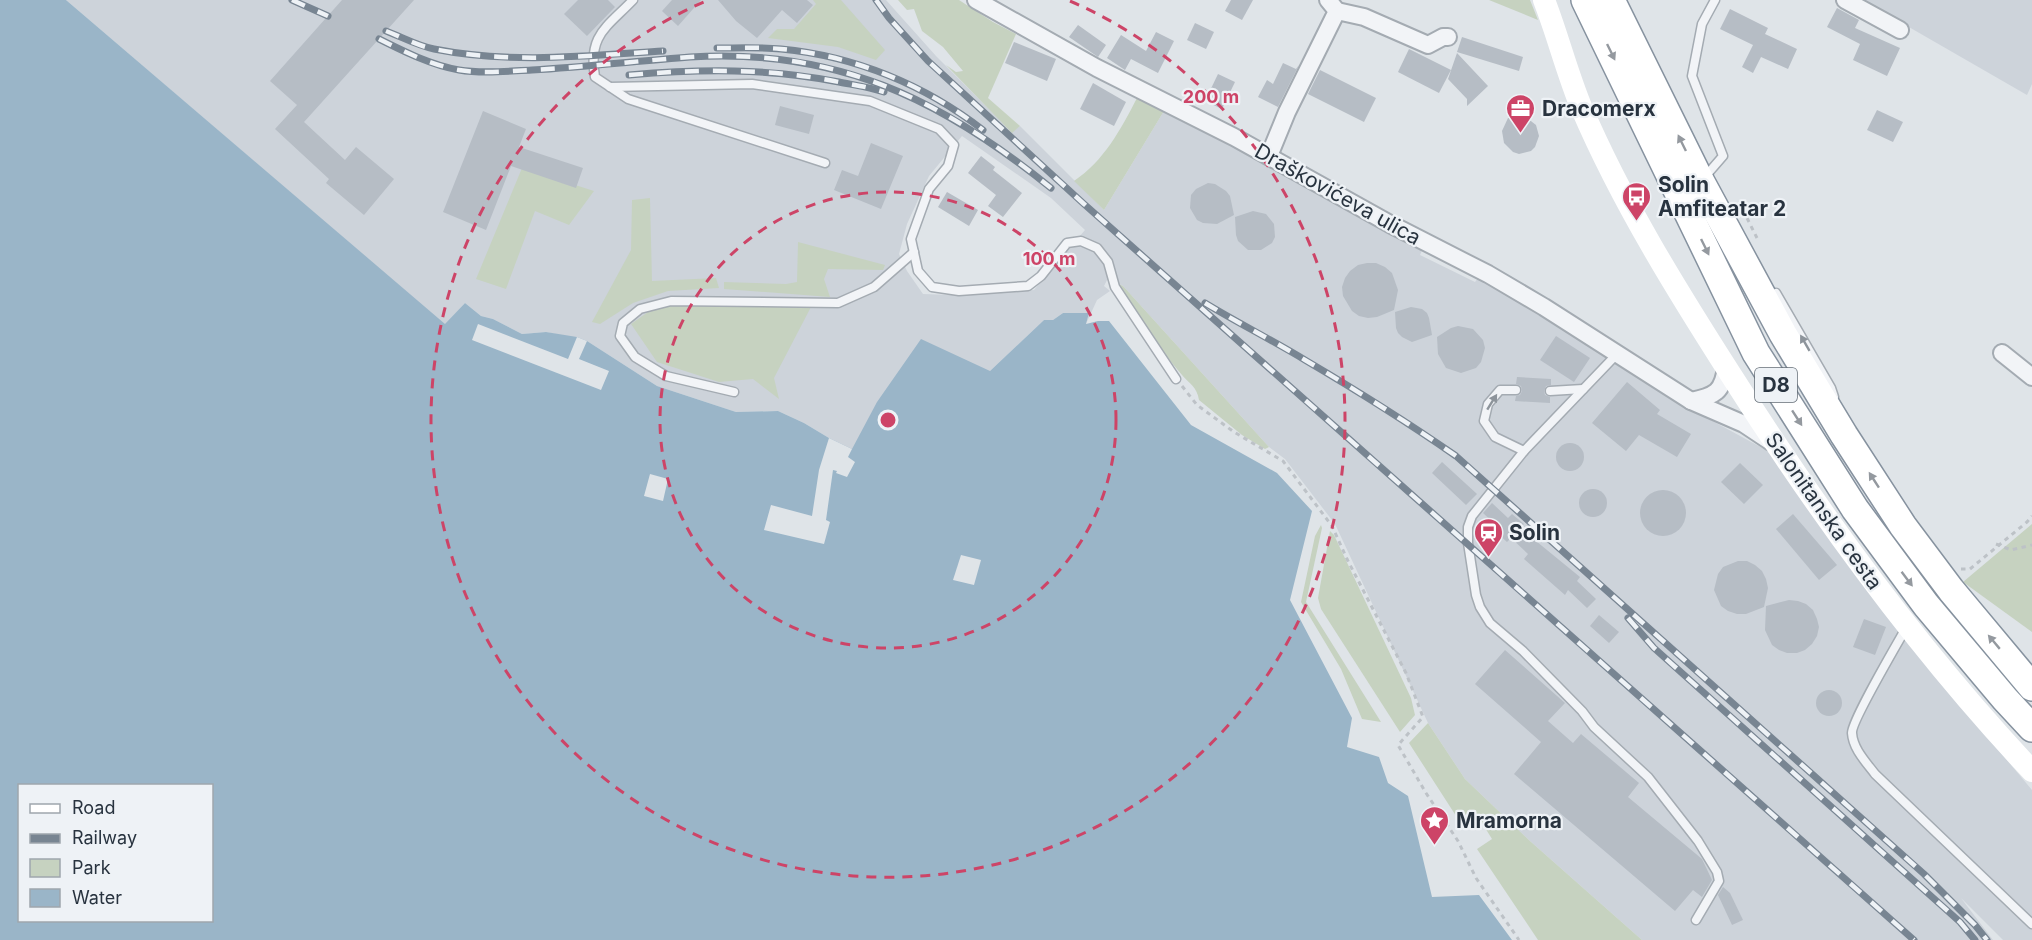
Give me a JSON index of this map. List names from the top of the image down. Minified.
{"streets":{"highway":["D8"],"main road":["Salonitanska cesta"],"street":["Draškovićeva ulica"]},"crossings":[["Draškovićeva ulica","Salonitanska cesta"]],"places":{"office":["Dracomerx"],"bus stop":["Solin Amfiteatar 2"],"station":["Solin"],"place":["Mramorna"]},"legend":["Road","Railway","Park","Water"],"rings":["200 m","100 m"]}
